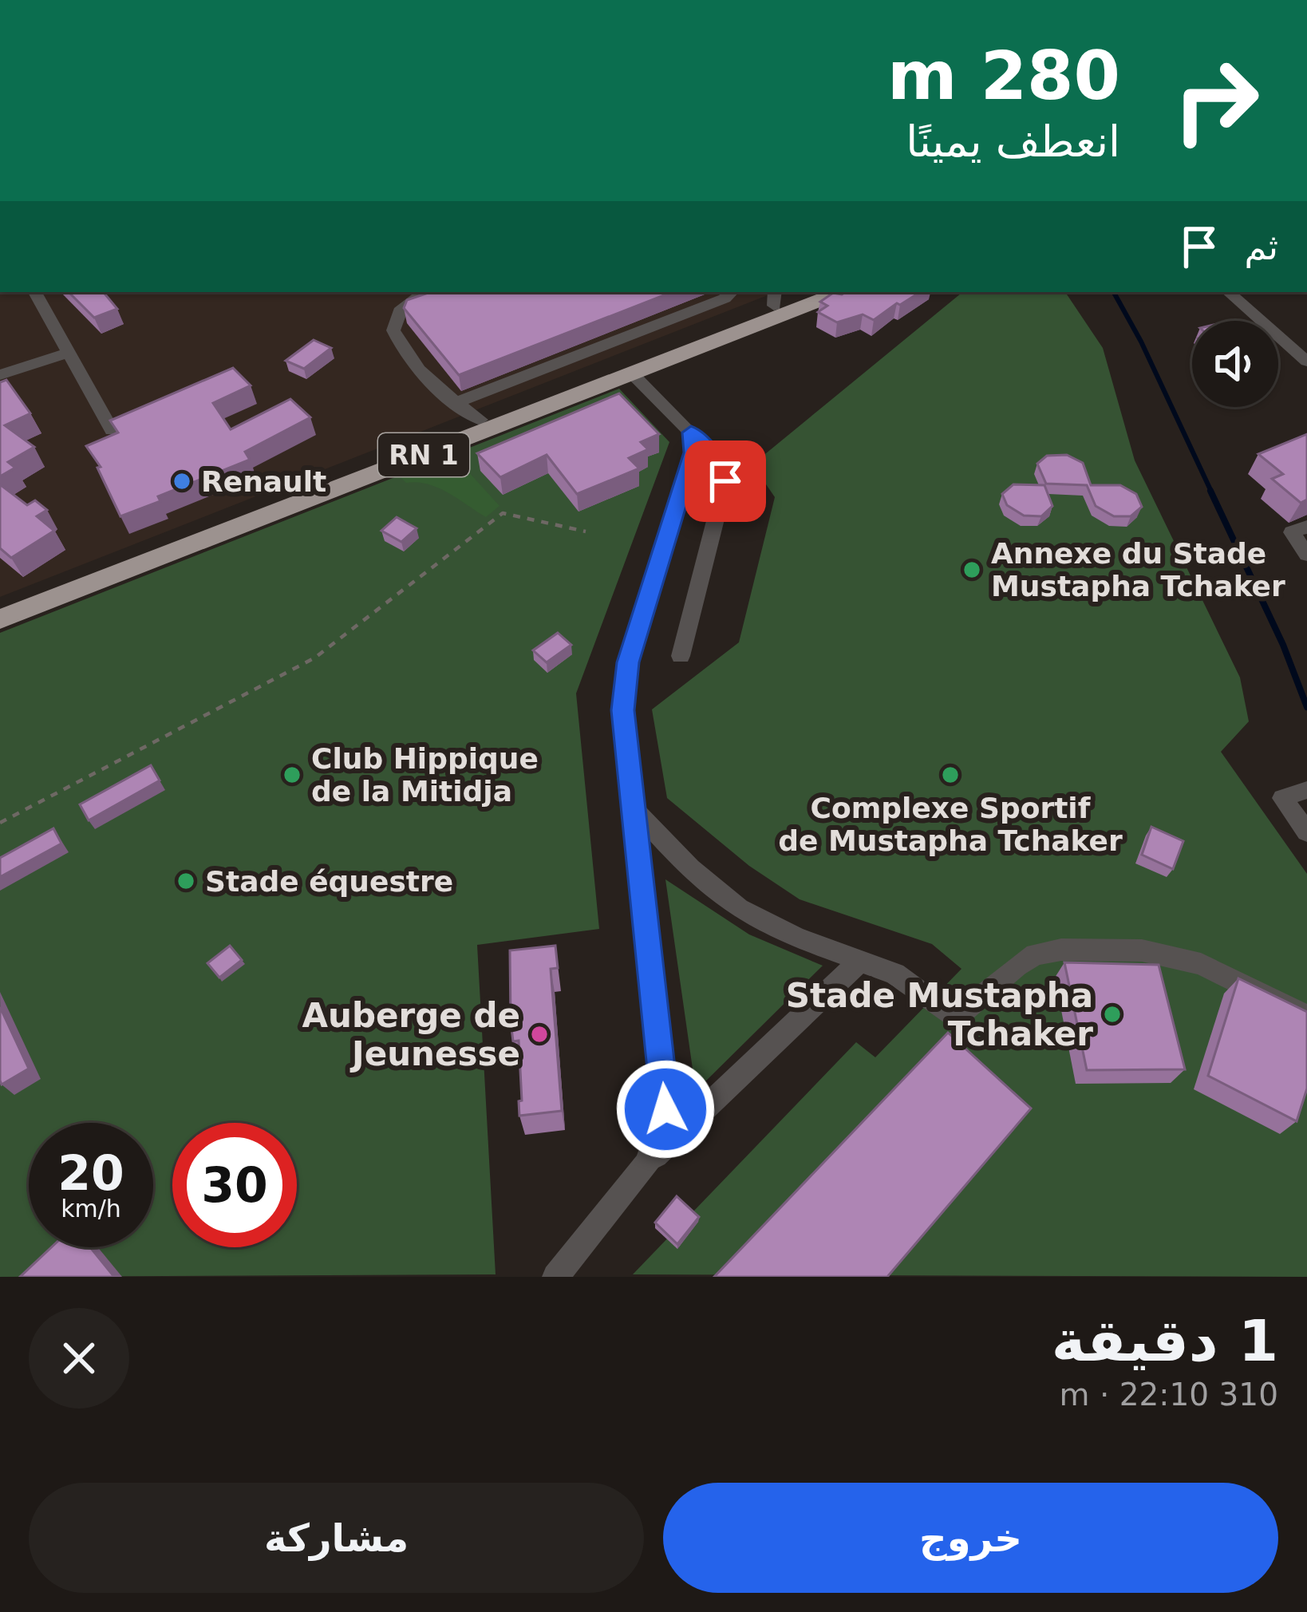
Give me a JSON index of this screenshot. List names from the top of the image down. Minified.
{"streets":{"highway":["RN 1"]},"places":["Renault","Annexe du Stade Mustapha Tchaker","Club Hippique de la Mitidja","Complexe Sportif de Mustapha Tchaker","Stade équestre","Stade Mustapha Tchaker","Auberge de Jeunesse"],"page":{"turn":["280 m","انعطف يمينًا"],"then":"ثم","speed":"20 km/h","limit":"30","heading":["1 دقيقة","310 m · 22:10"],"buttons":["خروج","مشاركة"]}}
